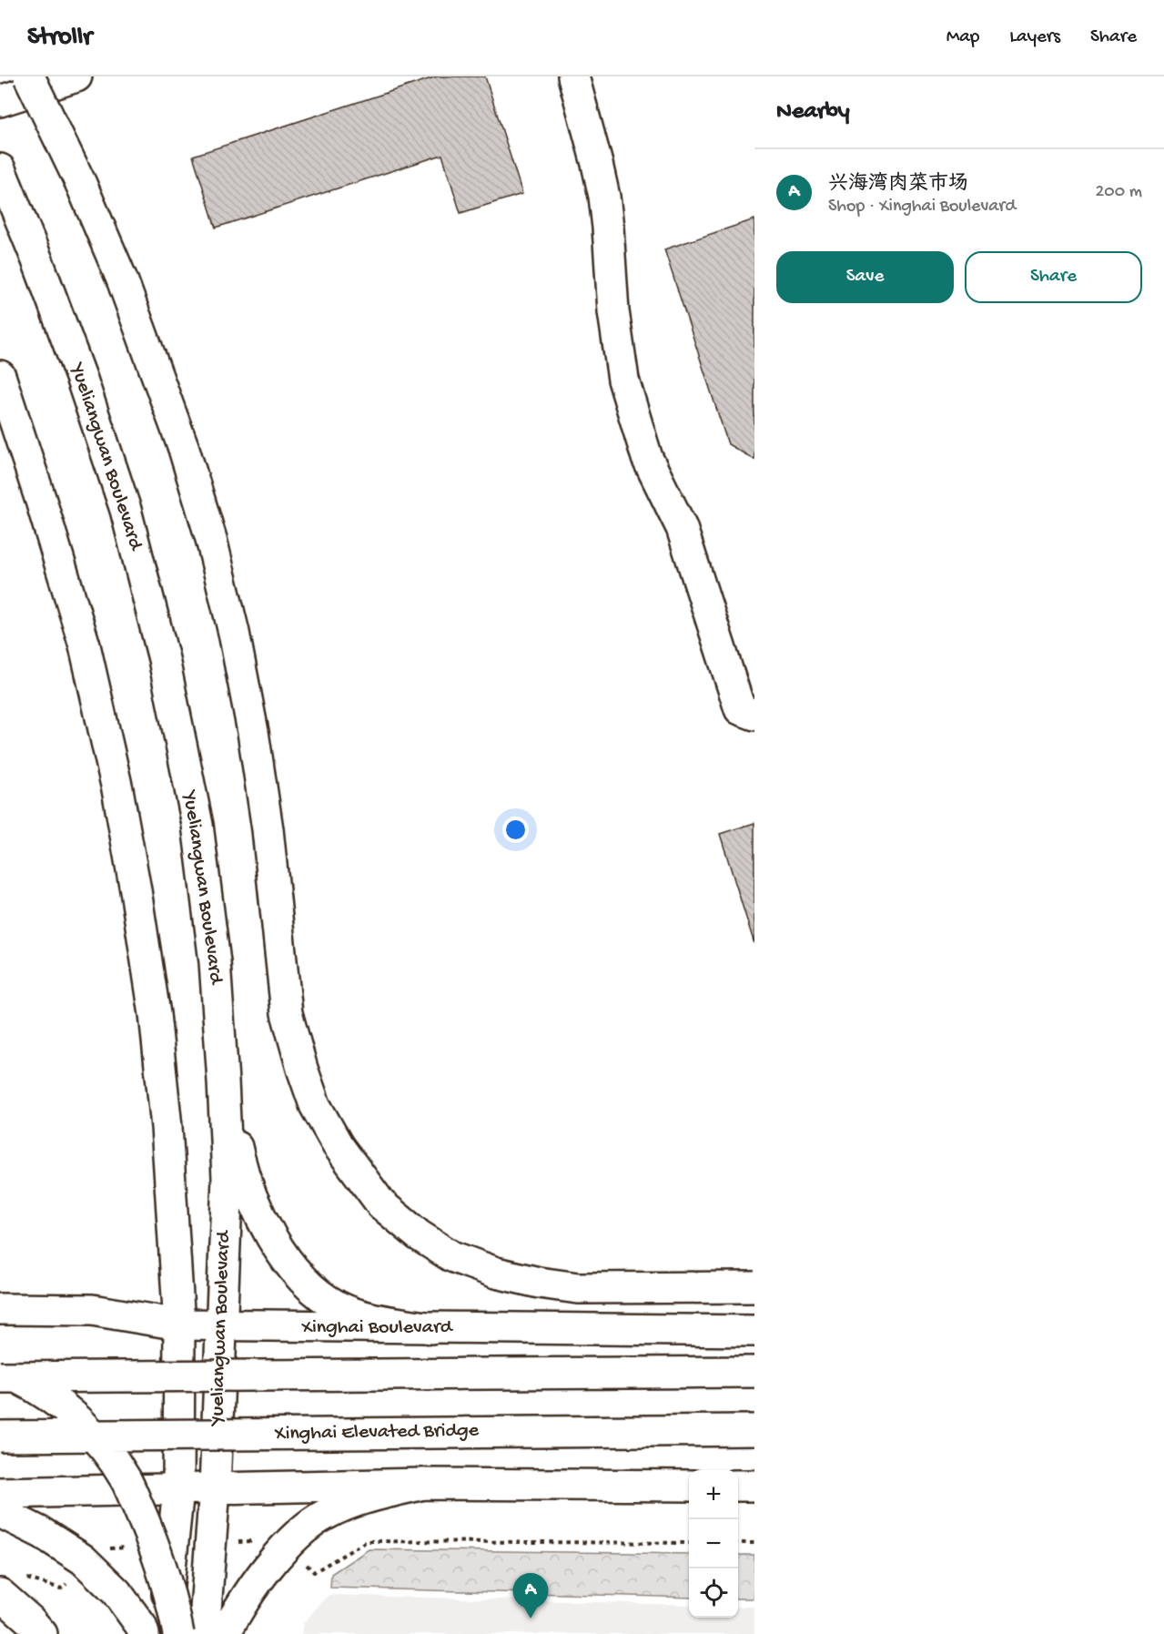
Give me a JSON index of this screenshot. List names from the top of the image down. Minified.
{"streets":{"main road":["Yueliangwan Boulevard","Xinghai Boulevard","Xinghai Elevated Bridge"]},"crossings":[["Yueliangwan Boulevard","Xinghai Boulevard"]],"page":{"header":"Strollr","nav":["Map","Layers","Share"],"heading":"Nearby","list":[{"mark":"A","name":"兴海湾肉菜市场","note":"Shop · Xinghai Boulevard","value":"200 m"}],"buttons":["Save","Share"],"map_buttons":["+","−"],"pins":"A"}}
